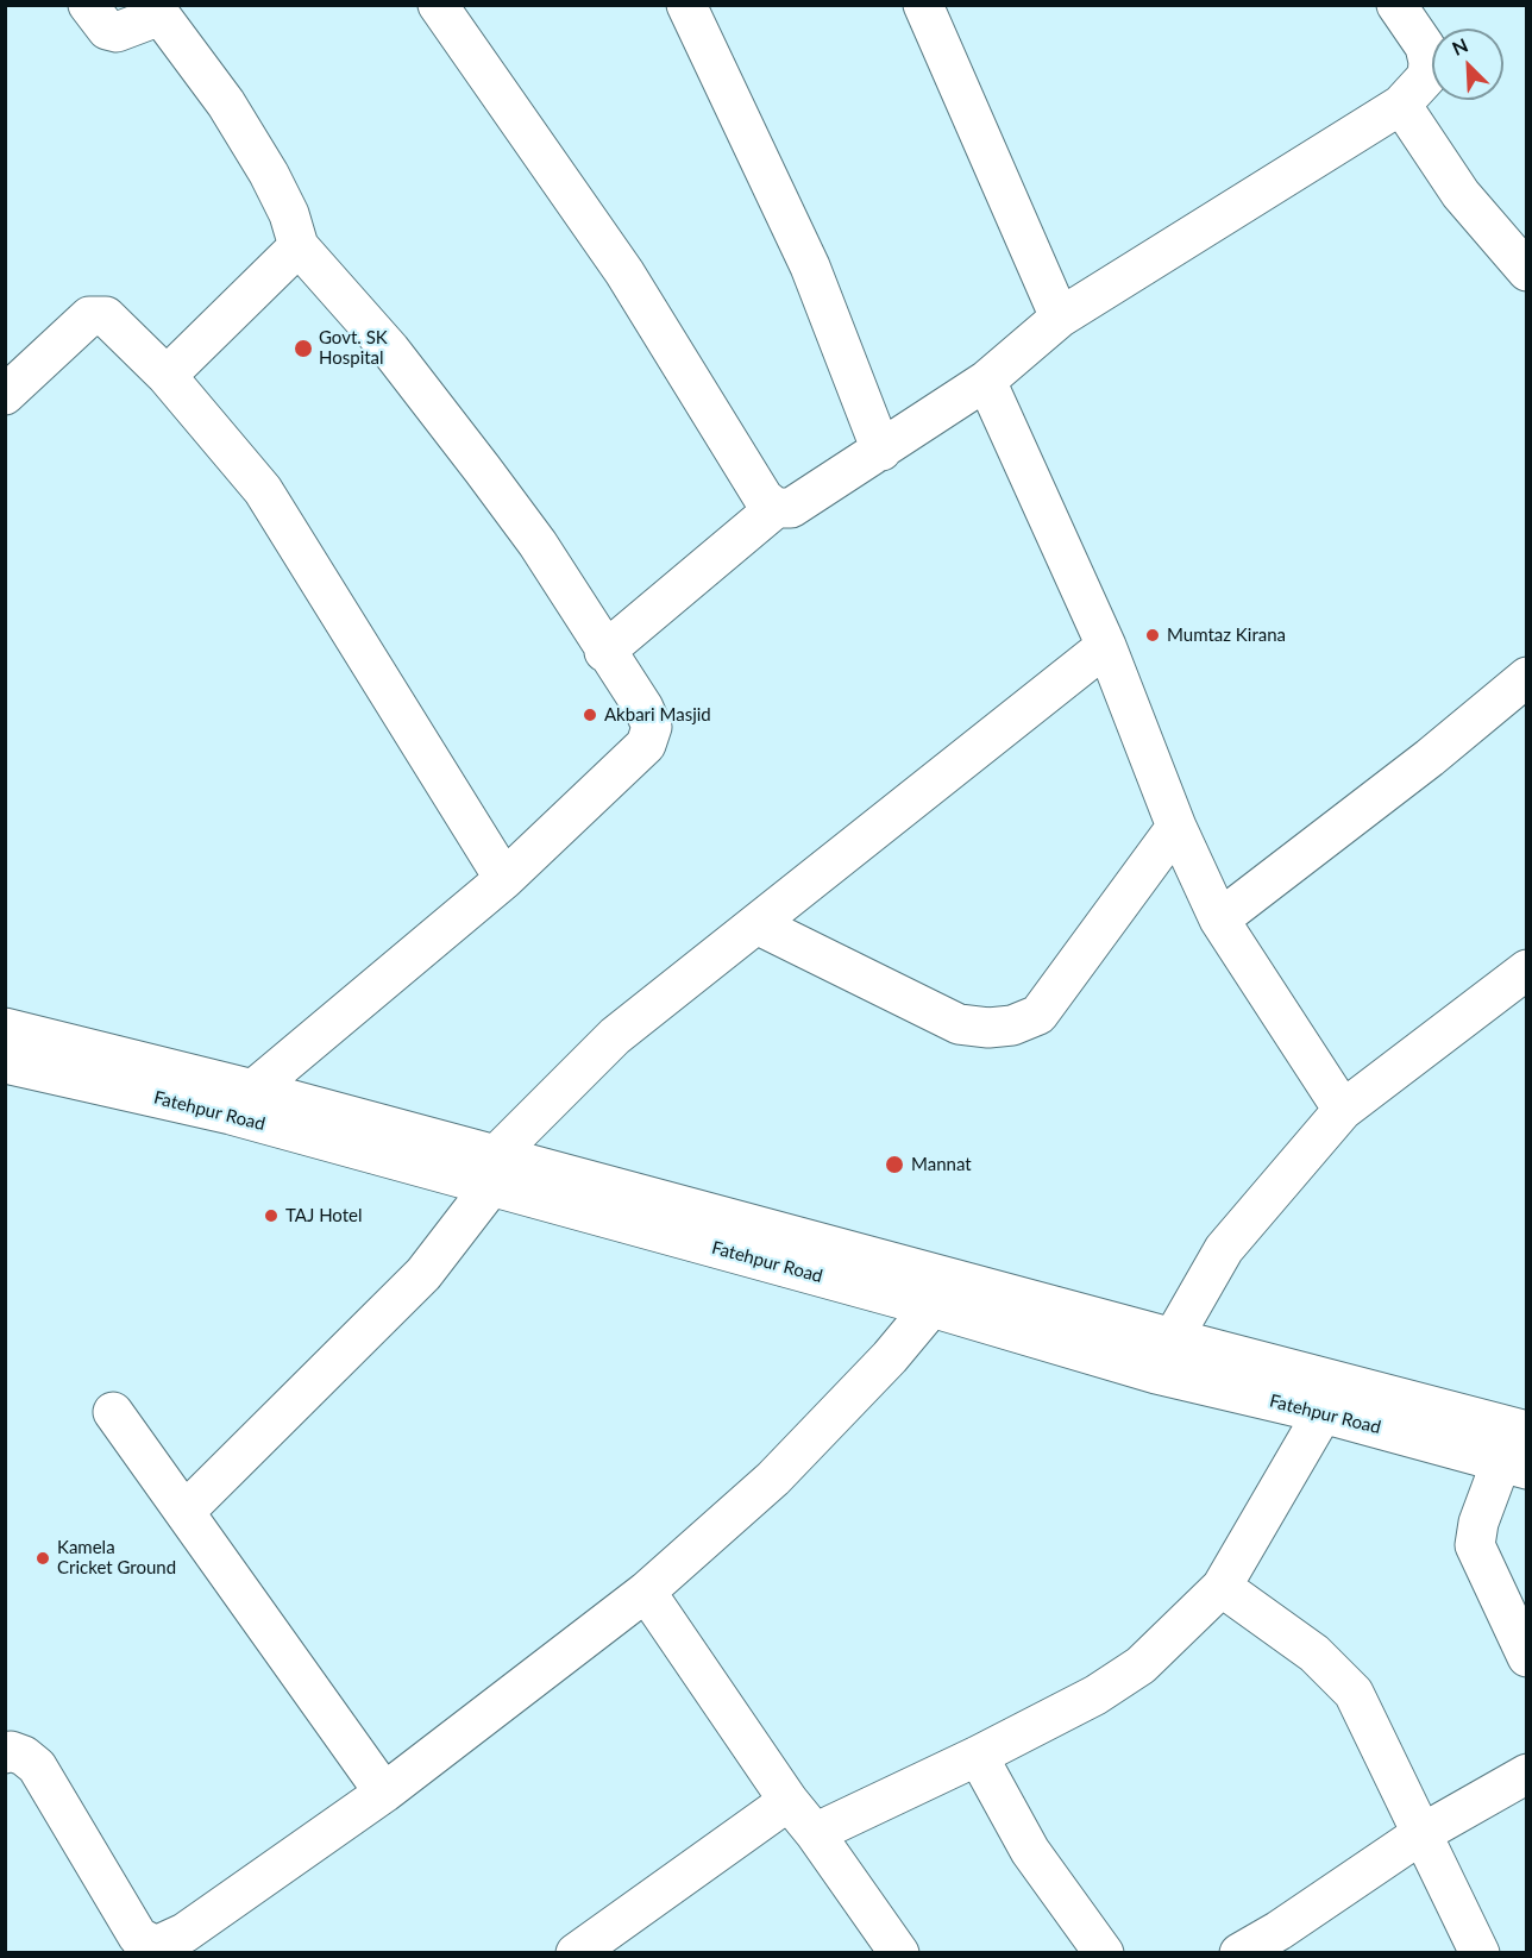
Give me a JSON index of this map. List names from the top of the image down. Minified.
{"streets":{"street":["Fatehpur Road"]},"places":["Govt. SK Hospital","Mumtaz Kirana","Akbari Masjid","Mannat","TAJ Hotel","Kamela Cricket Ground"],"north":"top left"}
